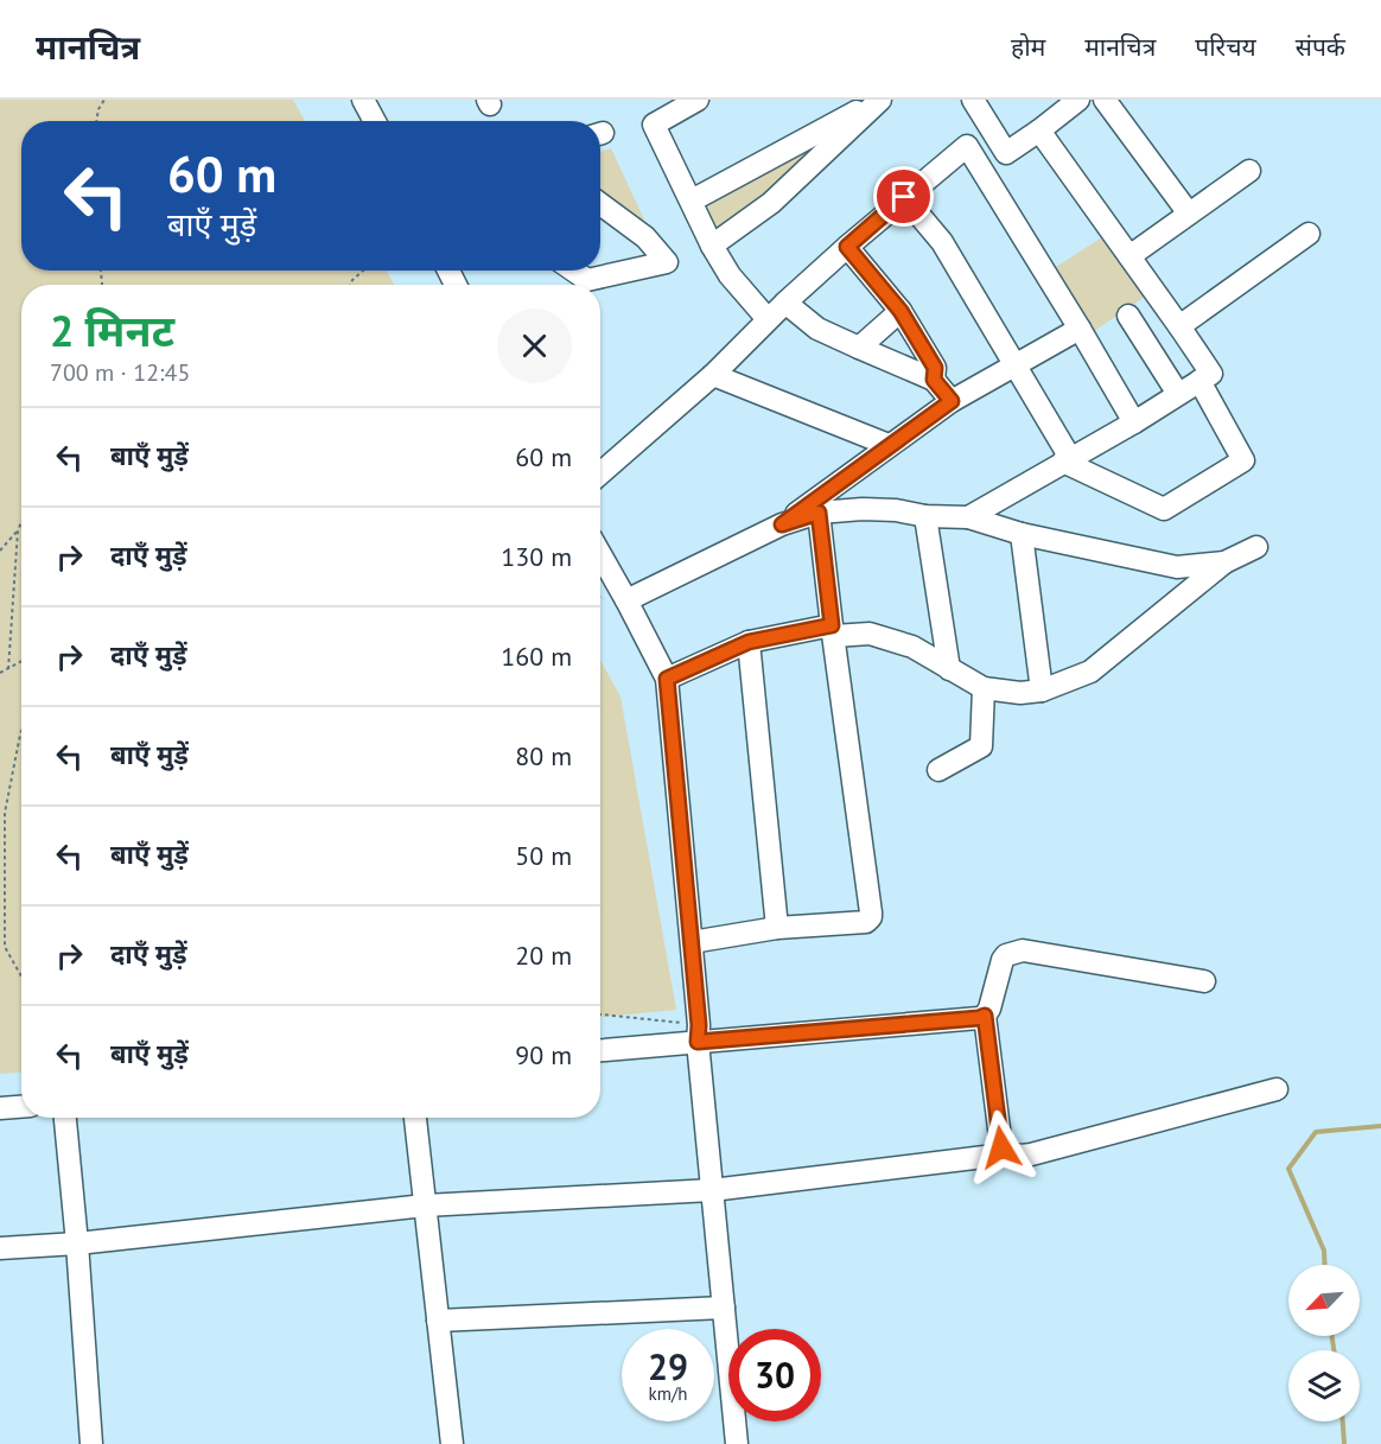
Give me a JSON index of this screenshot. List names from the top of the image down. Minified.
{"north":"bottom left","page":{"header":"मानचित्र","nav":["होम","मानचित्र","परिचय","संपर्क"],"turn":["60 m","बाएँ मुड़ें"],"heading":["2 मिनट","700 m · 12:45"],"list":[{"name":"बाएँ मुड़ें","value":"60 m"},{"name":"दाएँ मुड़ें","value":"130 m"},{"name":"दाएँ मुड़ें","value":"160 m"},{"name":"बाएँ मुड़ें","value":"80 m"},{"name":"बाएँ मुड़ें","value":"50 m"},{"name":"दाएँ मुड़ें","value":"20 m"},{"name":"बाएँ मुड़ें","value":"90 m"}],"speed":"29 km/h","limit":"30"}}
